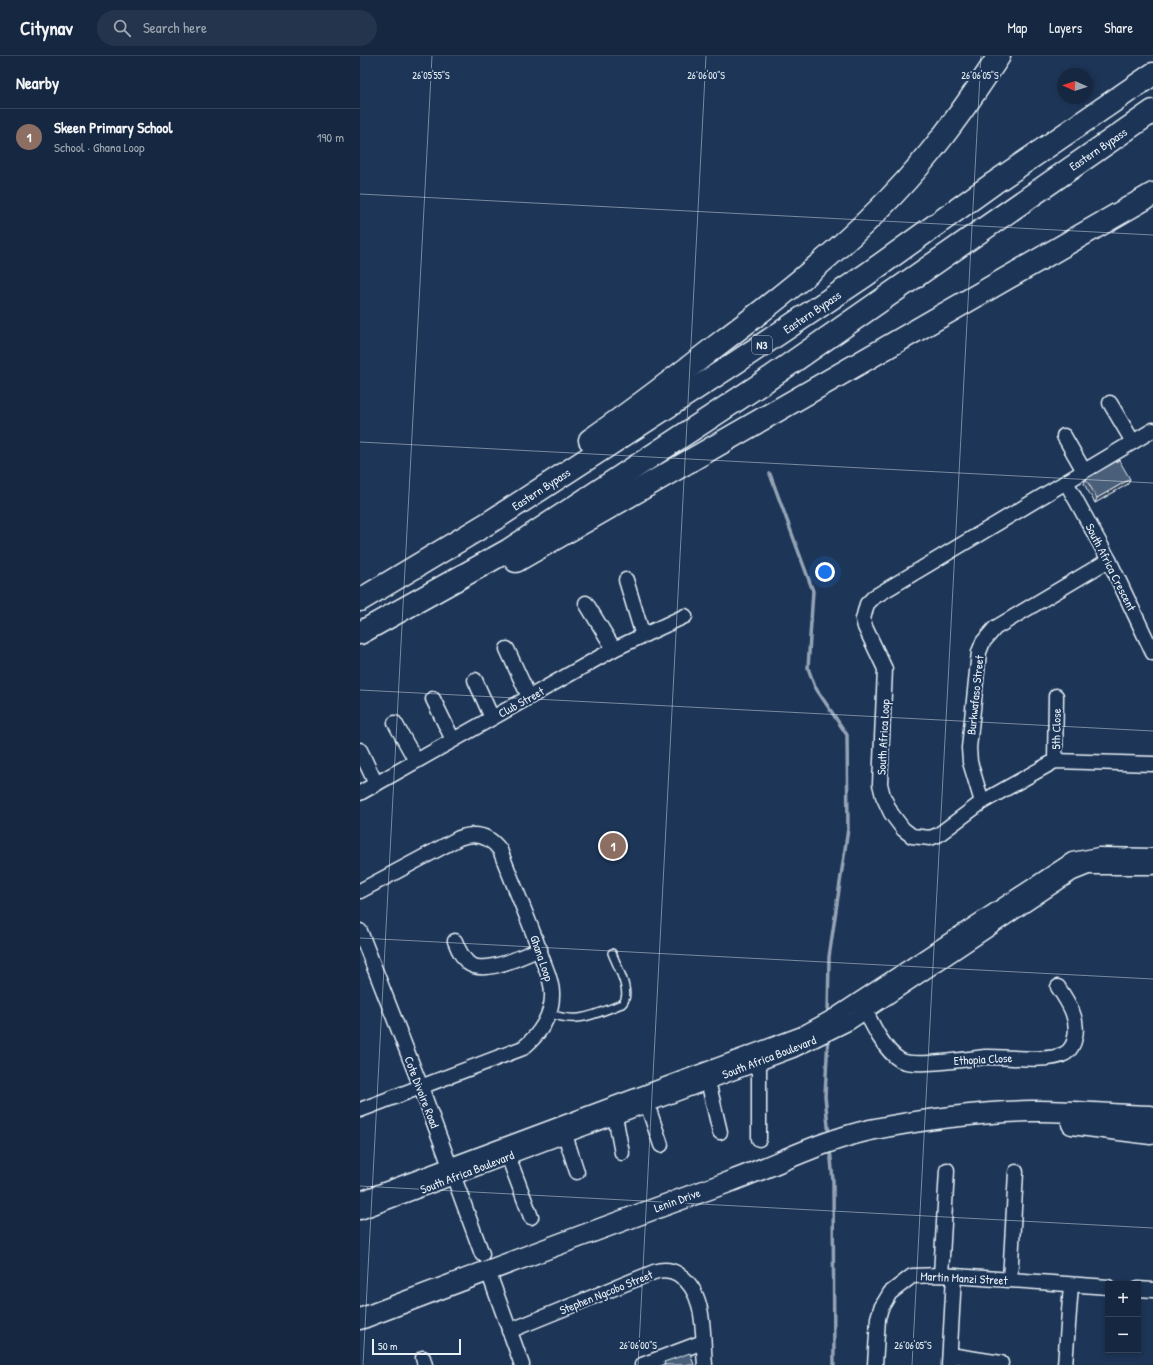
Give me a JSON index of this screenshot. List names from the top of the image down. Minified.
{"streets":{"highway":["Eastern Bypass","N3"],"street":["South Africa Crescent","Burkwafaso Street","Club Street","5th Close","South Africa Loop","Ghana Loop","South Africa Boulevard","Ethopia Close","Cote Divoire Road","Lenin Drive","Martin Manzi Street","Stephen Ngcobo Street"]},"crossings":[["South Africa Crescent","Burkwafaso Street"],["South Africa Crescent","South Africa Loop"],["Burkwafaso Street","South Africa Loop"],["5th Close","South Africa Loop"],["Ghana Loop","Cote Divoire Road"],["South Africa Boulevard","Ethopia Close"],["South Africa Boulevard","Cote Divoire Road"],["Cote Divoire Road","Lenin Drive"],["Cote Divoire Road","Stephen Ngcobo Street"]],"scale_bar":"50 m","north":"left","page":{"header":"Citynav","search":"Search here","nav":["Map","Layers","Share"],"heading":"Nearby","list":[{"mark":"1","name":"Skeen Primary School","note":"School · Ghana Loop","value":"190 m"}],"pins":"1","map_buttons":["+","−"],"scale":"50 m"},"coordinates":["26°05'55\"S","26°06'00\"S","26°06'05\"S"]}
